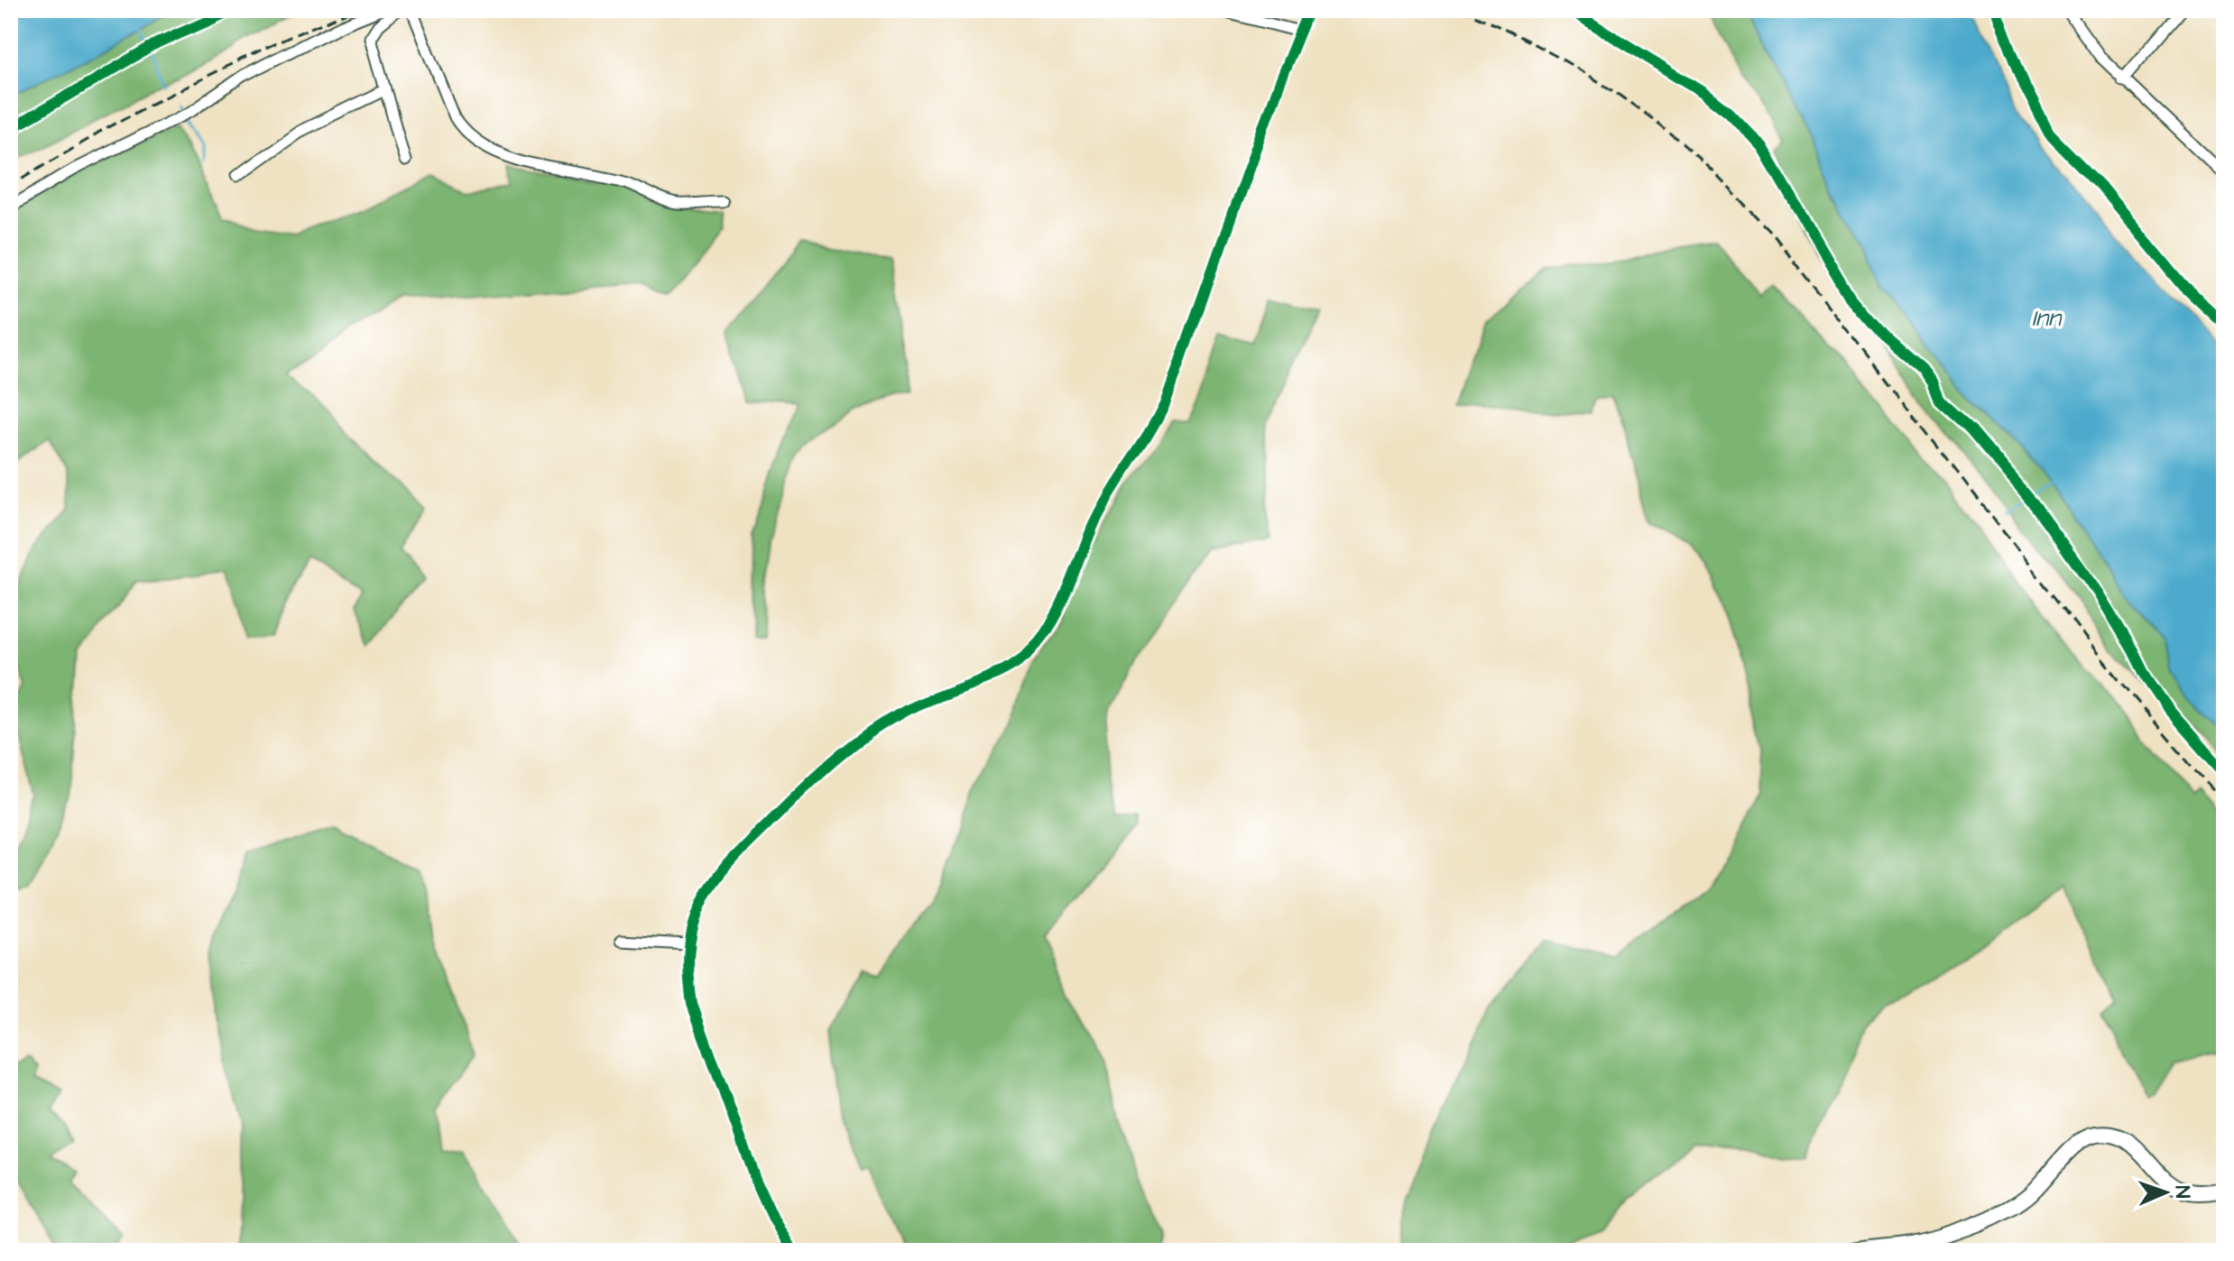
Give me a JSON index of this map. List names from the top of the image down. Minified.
{"water":["Inn"],"north":"right"}
